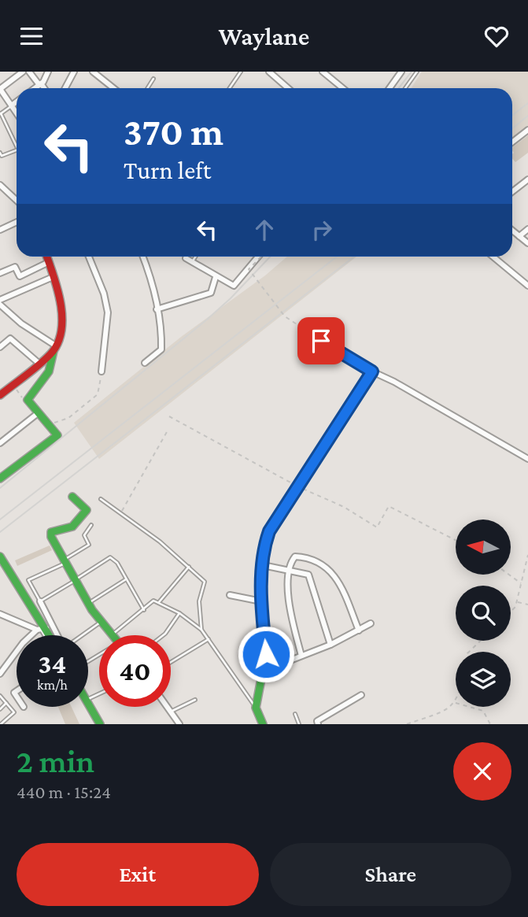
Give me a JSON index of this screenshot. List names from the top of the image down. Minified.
{"north":"left","page":{"header":"Waylane","turn":["370 m","Turn left"],"speed":"34 km/h","limit":"40","heading":["2 min","440 m · 15:24"],"buttons":["Exit","Share"]}}
